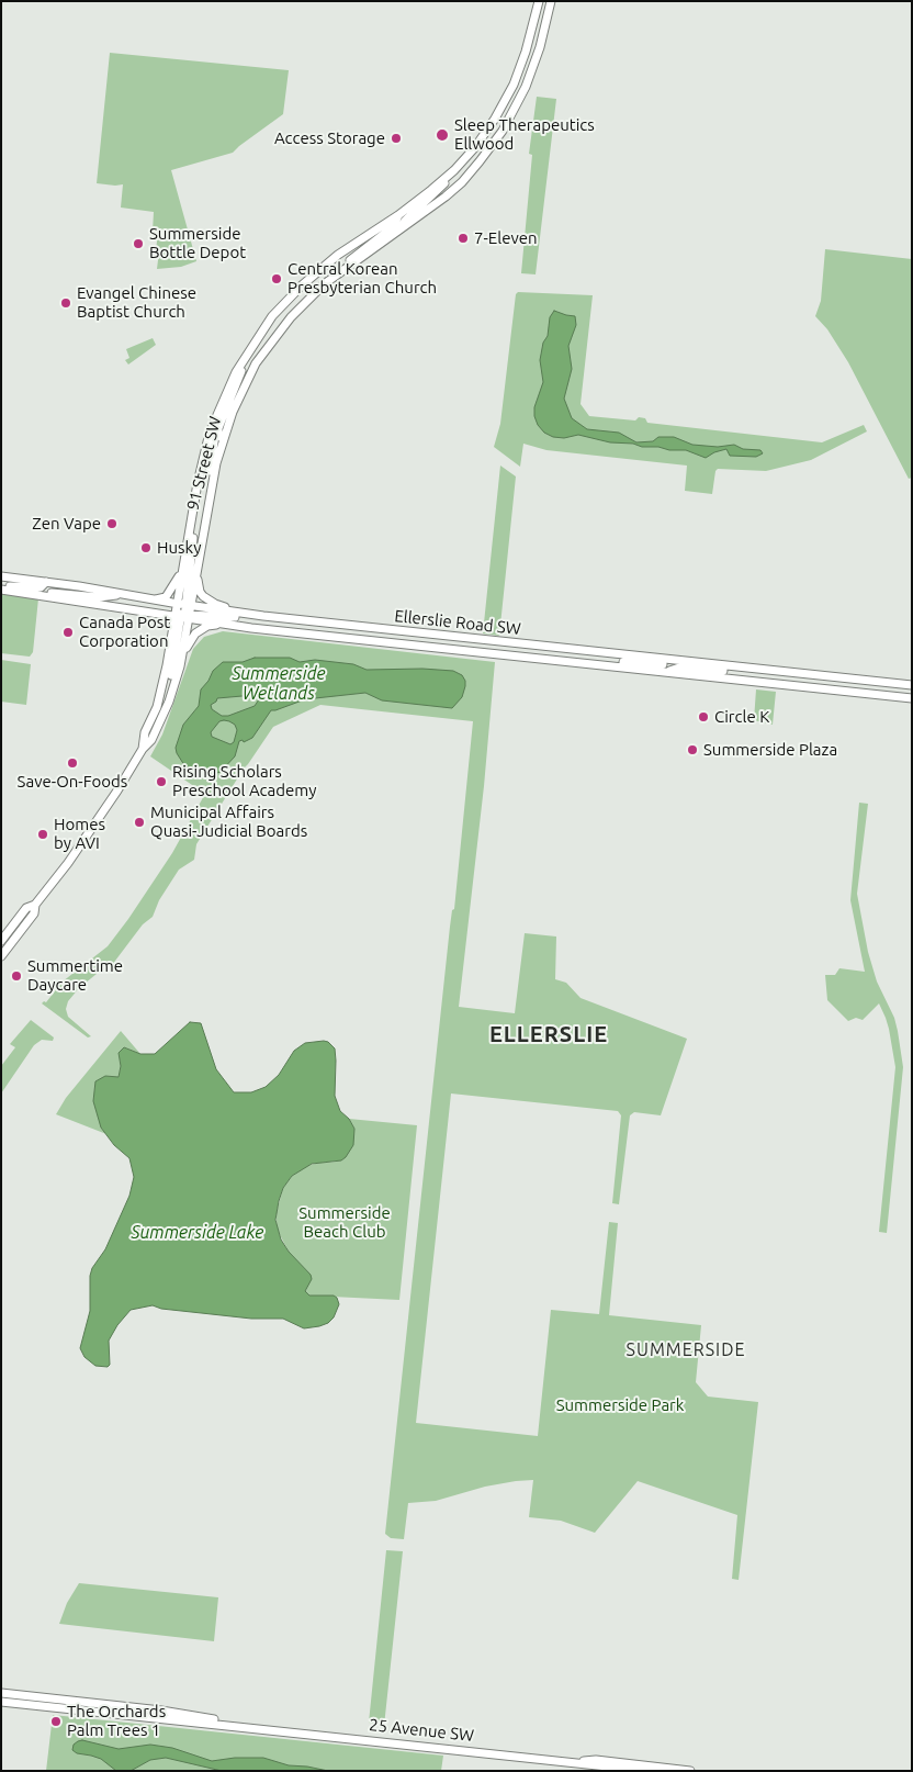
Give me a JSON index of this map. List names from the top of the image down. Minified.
{"streets":{"main road":["91 Street SW","Ellerslie Road SW","25 Avenue SW"]},"crossings":[["91 Street SW","Ellerslie Road SW"]],"districts":["ELLERSLIE","SUMMERSIDE"],"water":["Summerside Wetlands","Summerside Lake"],"parks":["Summerside Beach Club","Summerside Park"],"places":["Sleep Therapeutics Ellwood","Access Storage","7-Eleven","Summerside Bottle Depot","Central Korean Presbyterian Church","Evangel Chinese Baptist Church","Zen Vape","Husky","Canada Post Corporation","Circle K","Summerside Plaza","Save-On-Foods","Rising Scholars Preschool Academy","Municipal Affairs Quasi-Judicial Boards","Homes by AVI","Summertime Daycare","The Orchards Palm Trees 1"]}
